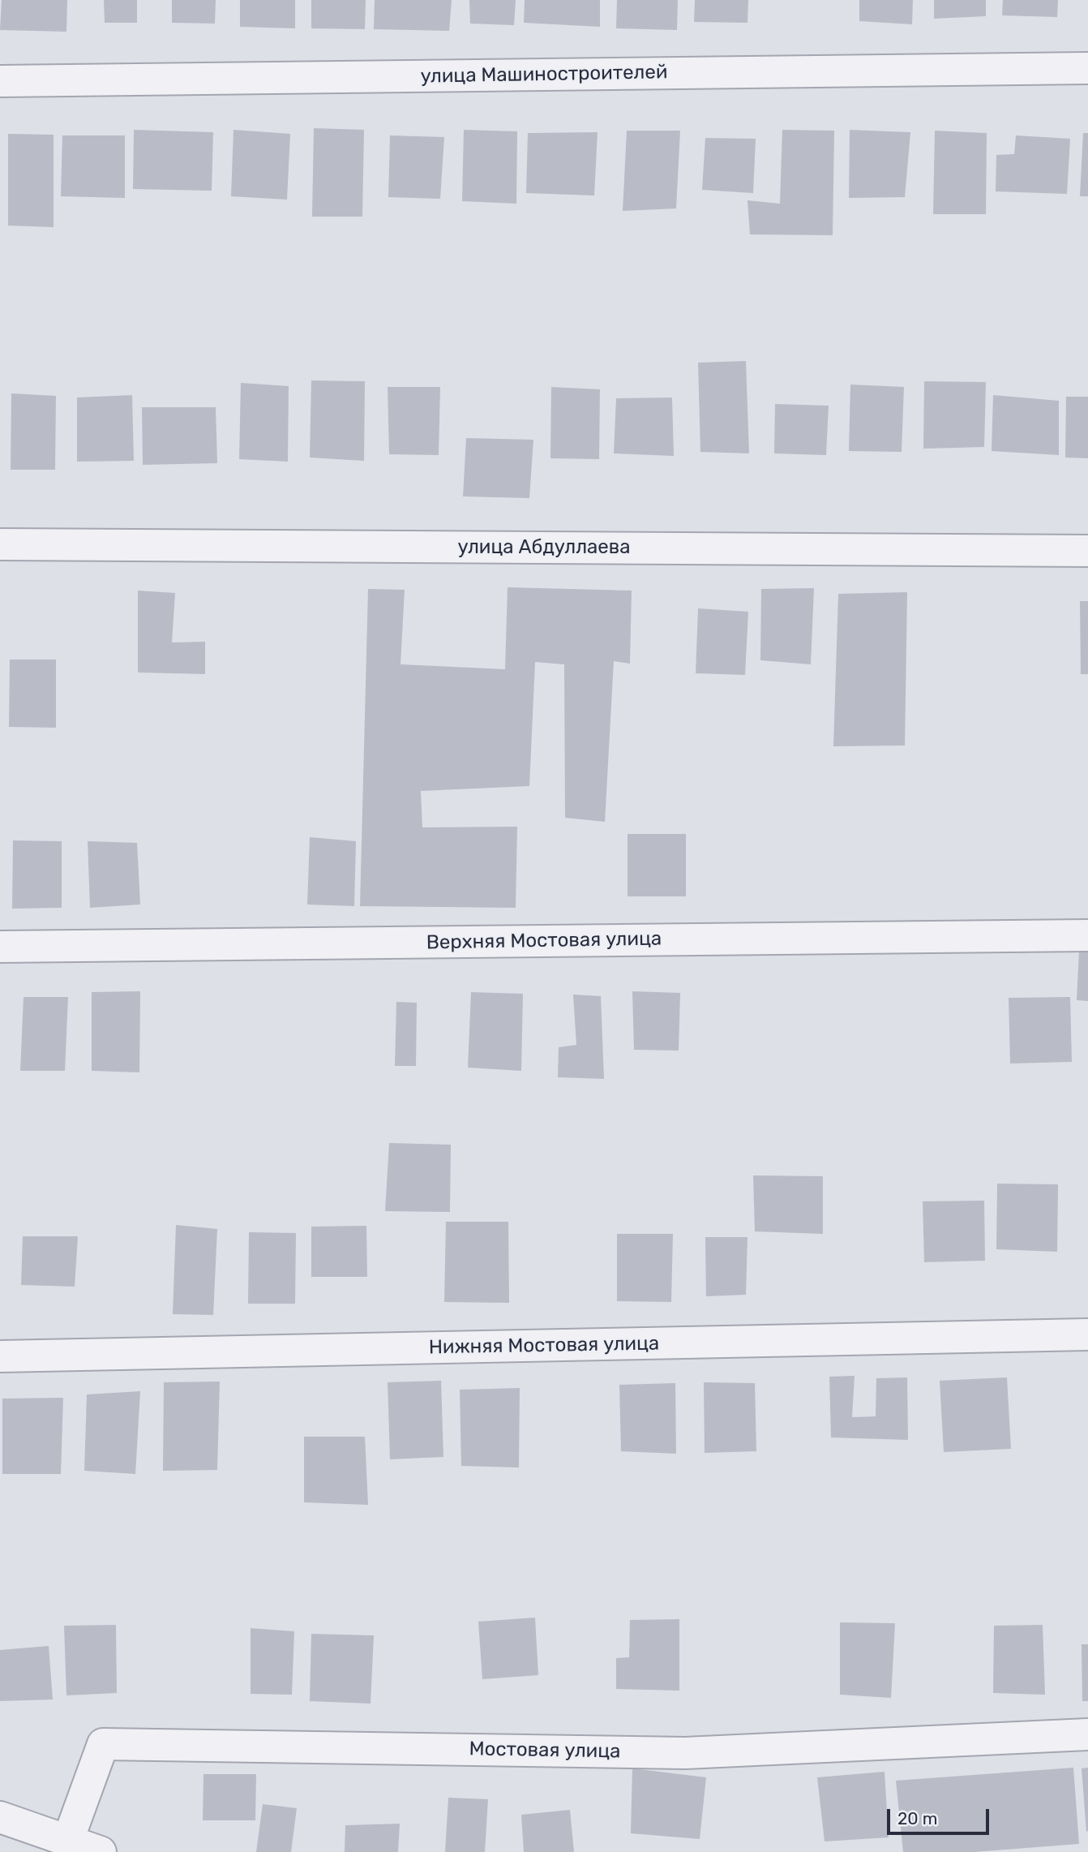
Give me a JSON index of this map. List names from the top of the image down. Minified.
{"streets":{"street":["улица Машиностроителей","улица Абдуллаева","Верхняя Мостовая улица","Нижняя Мостовая улица","Мостовая улица"]},"scale_bar":"20 m"}
